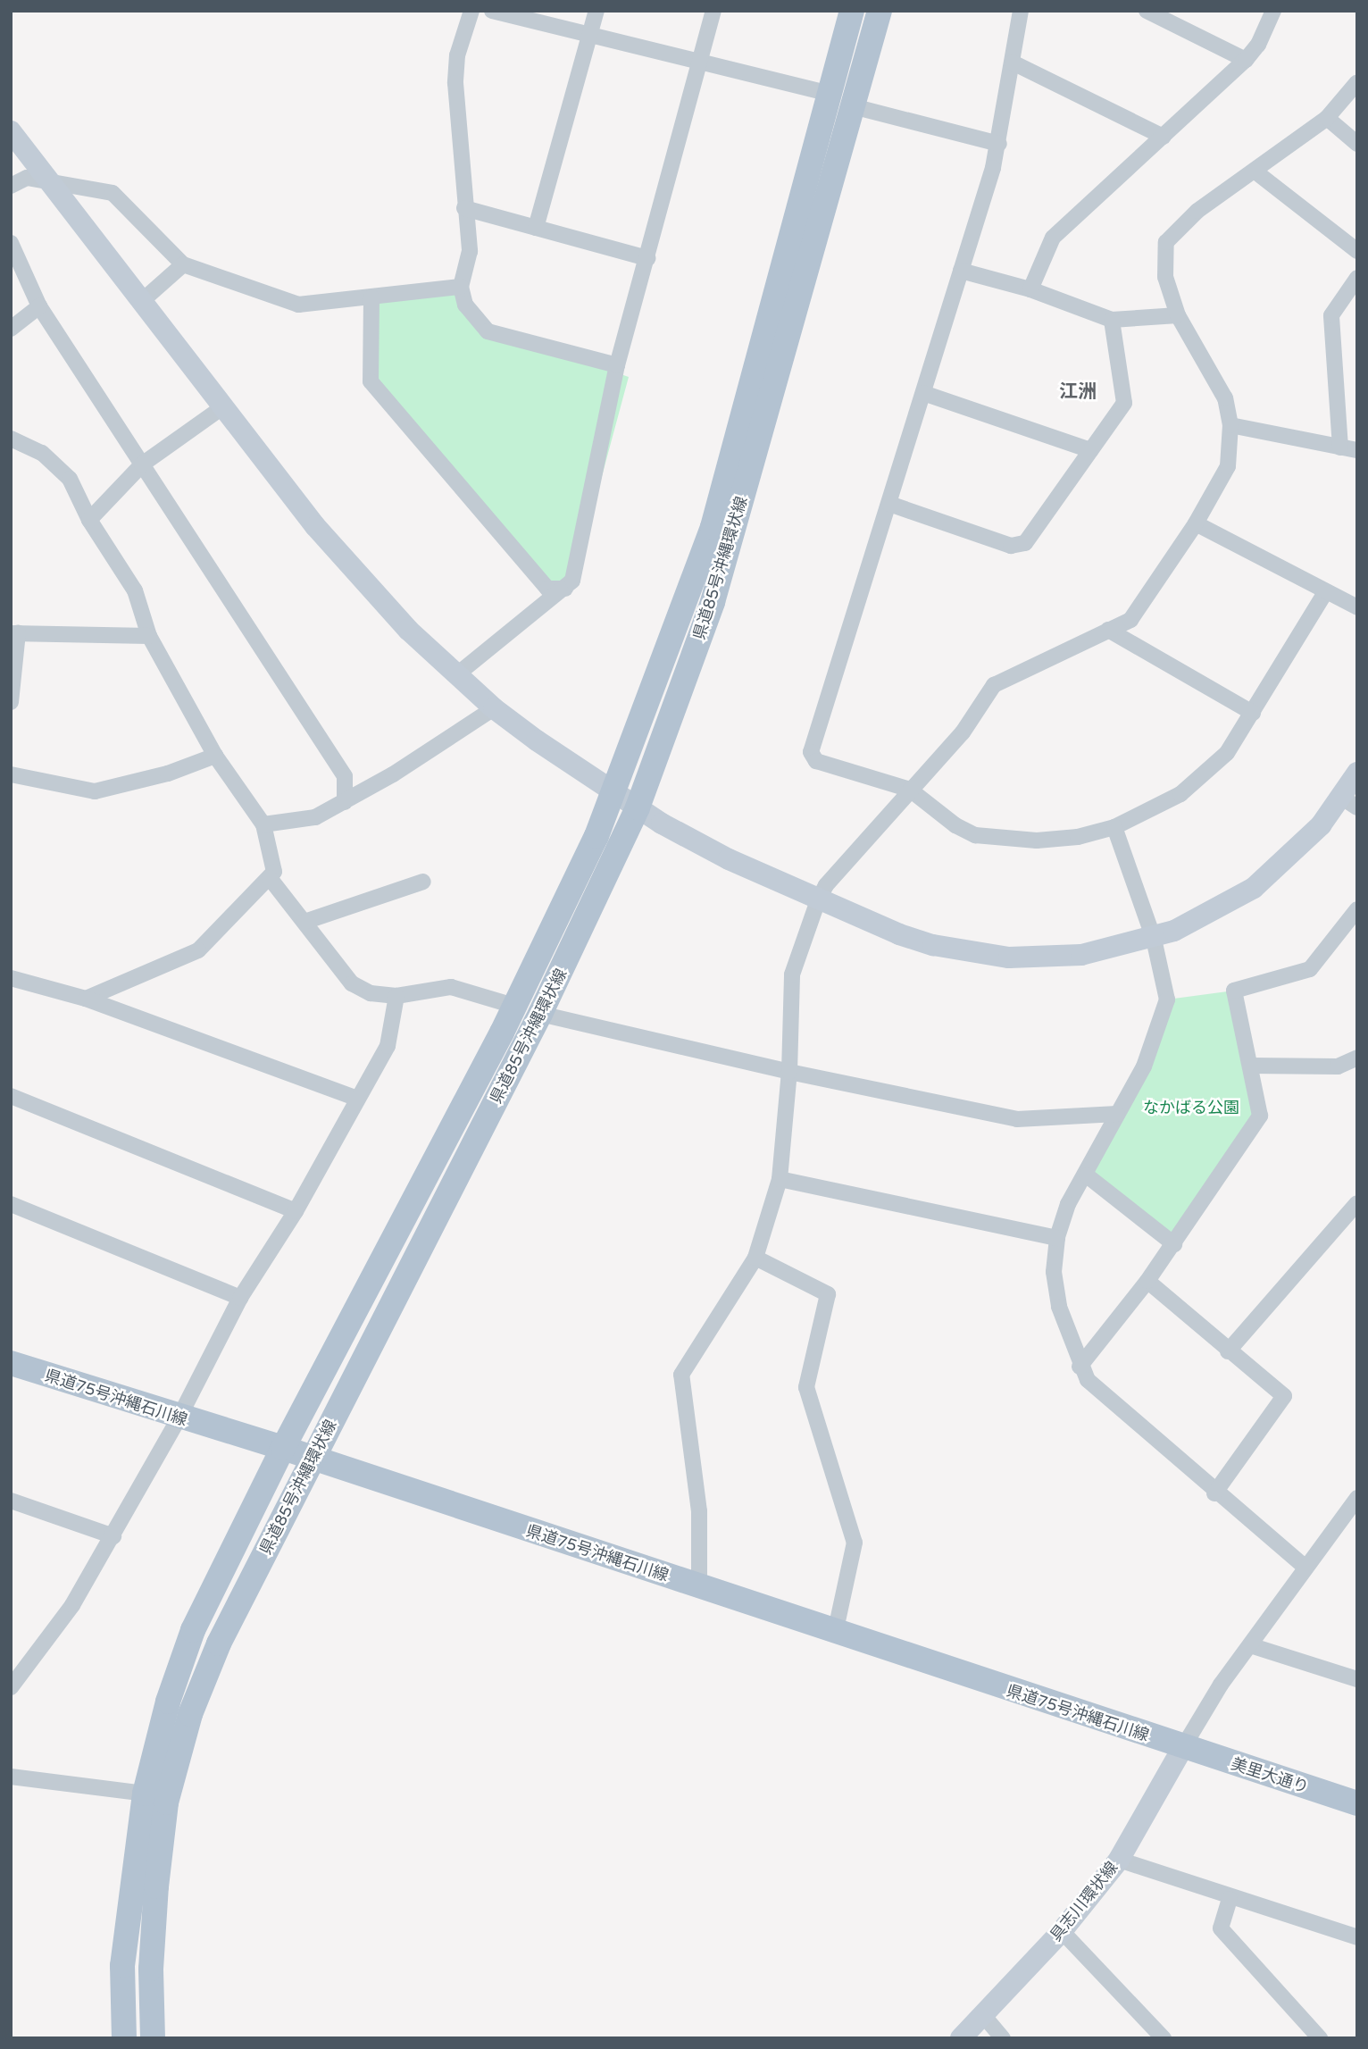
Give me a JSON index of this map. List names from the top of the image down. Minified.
{"streets":{"main road":["県道85号沖縄環状線","県道75号沖縄石川線","美里大通り"],"street":["具志川環状線"]},"crossings":[["県道85号沖縄環状線","県道75号沖縄石川線"],["県道75号沖縄石川線","美里大通り"],["県道75号沖縄石川線","具志川環状線"],["美里大通り","具志川環状線"]],"districts":["江洲"],"parks":["なかばる公園"]}
